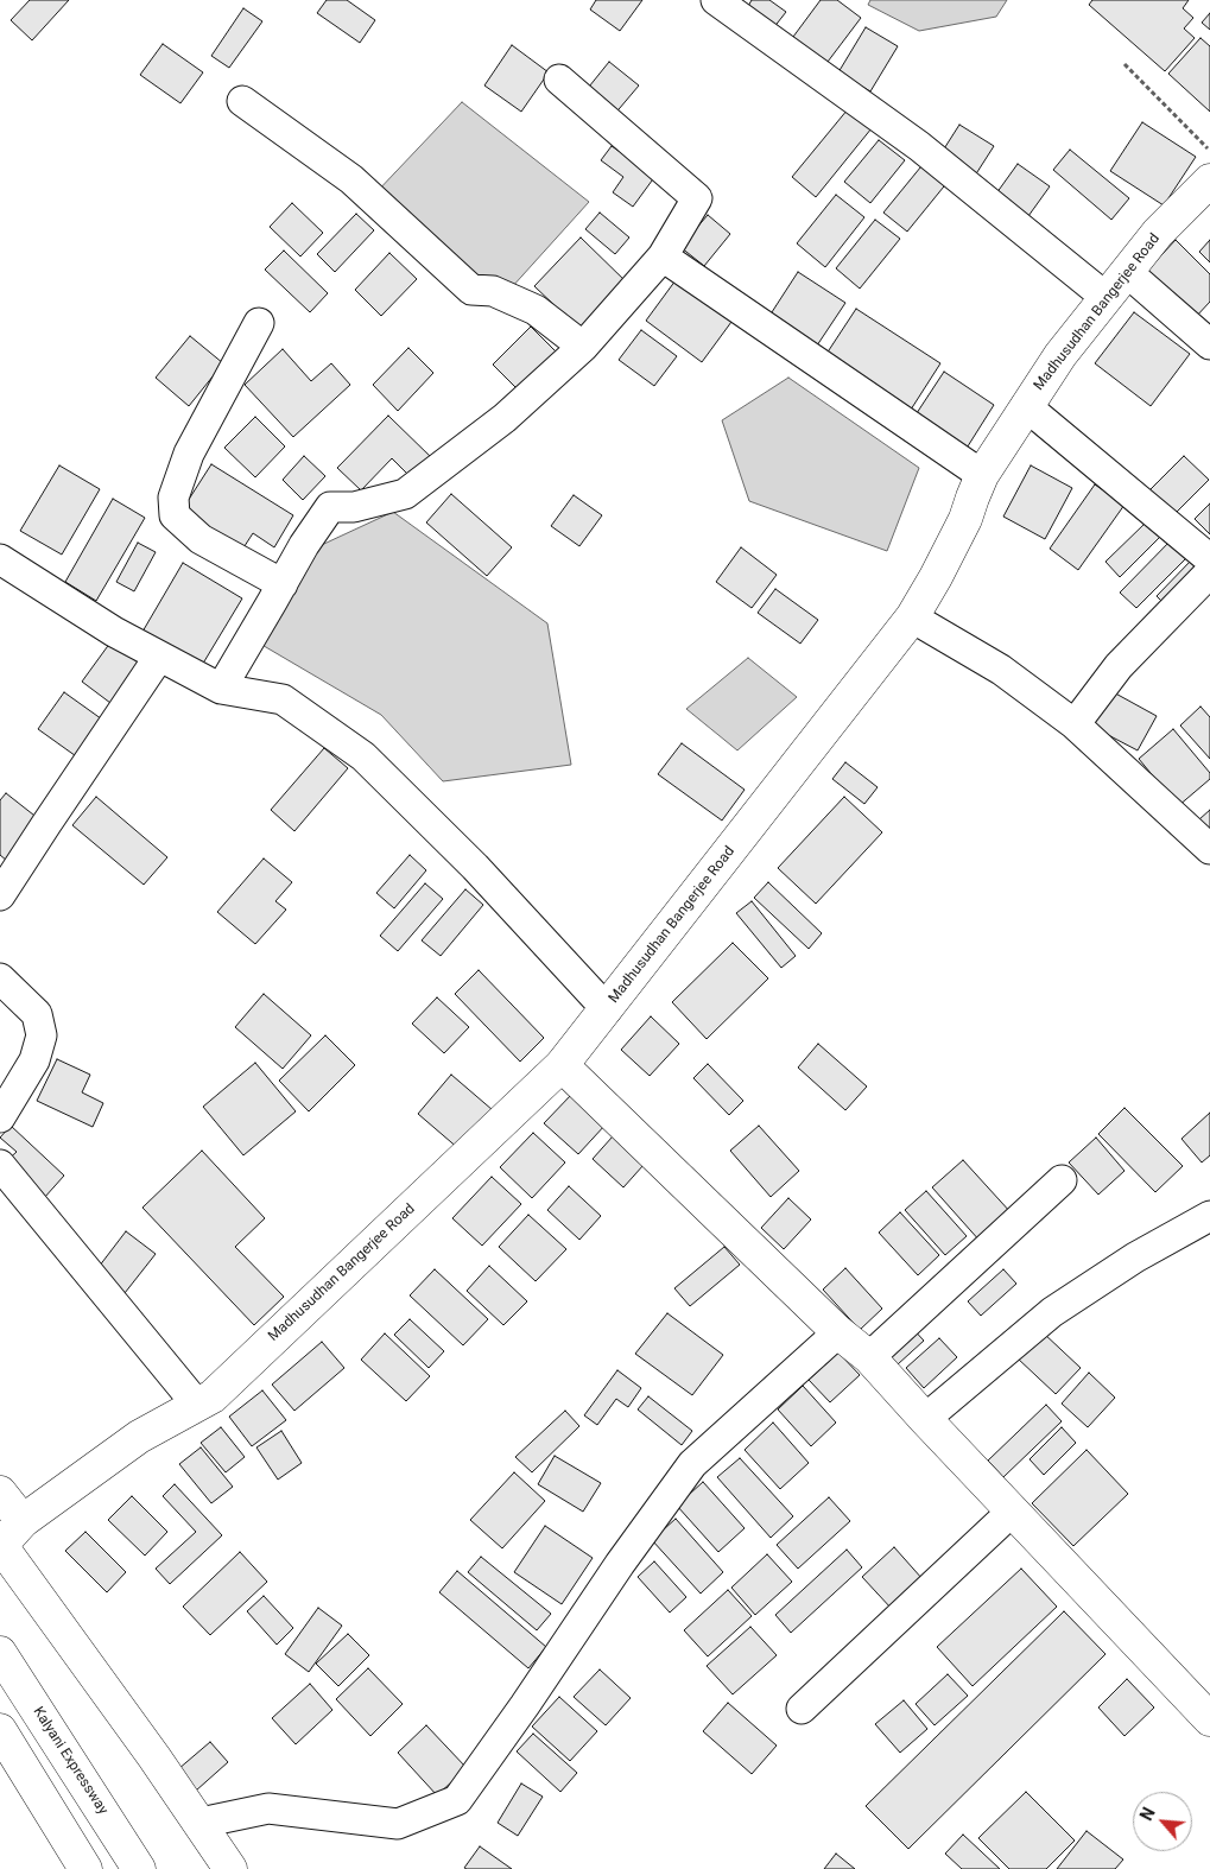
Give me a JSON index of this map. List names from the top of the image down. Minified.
{"streets":{"main road":["Madhusudhan Bangerjee Road","Kalyani Expressway"]},"north":"top left"}
